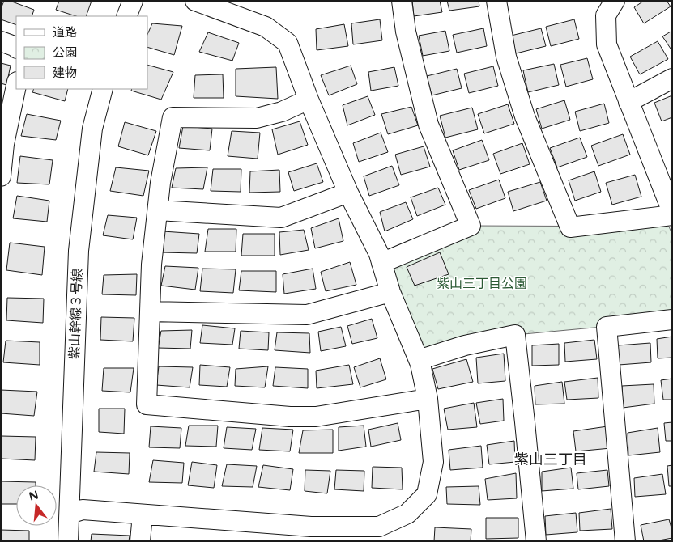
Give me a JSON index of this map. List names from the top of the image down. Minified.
{"streets":{"street":["紫山幹線３号線"]},"districts":["紫山三丁目"],"parks":["紫山三丁目公園"],"legend":["道路","公園","建物"],"north":"top"}
